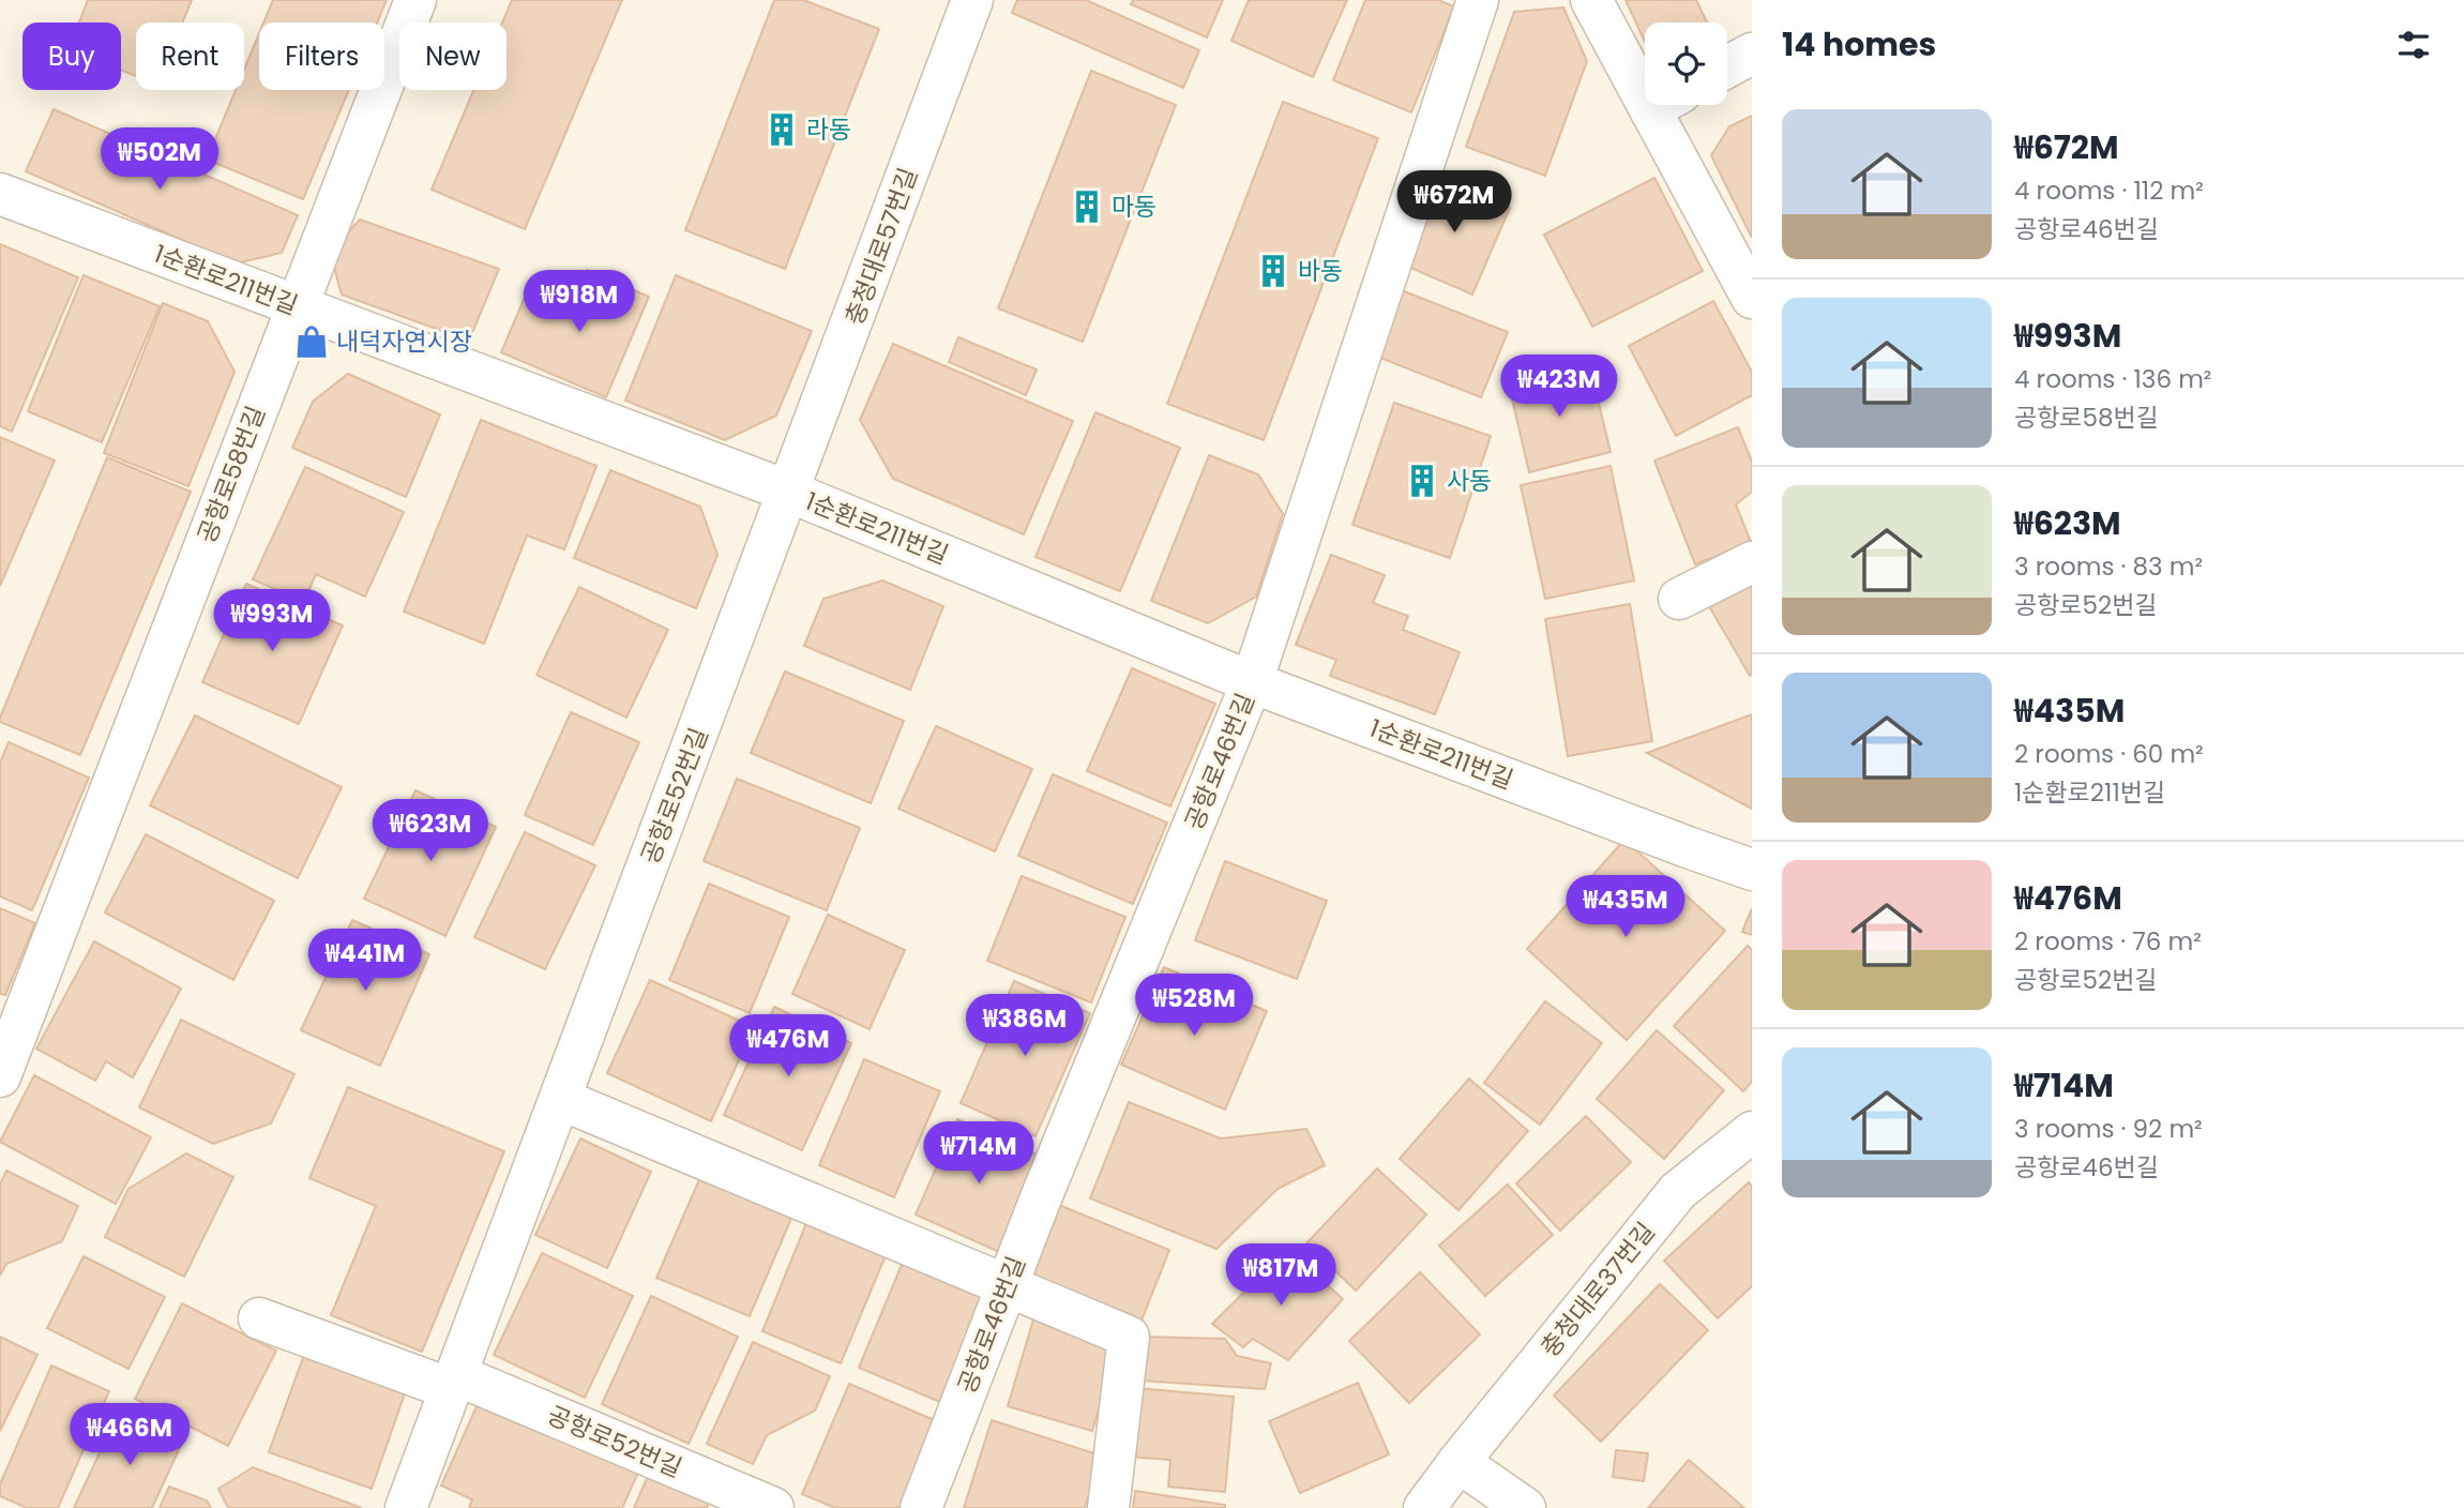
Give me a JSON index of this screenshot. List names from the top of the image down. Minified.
{"streets":{"street":["충청대로57번길","1순환로211번길","공항로58번길","공항로46번길","공항로52번길","충청대로37번길"]},"crossings":[["충청대로57번길","1순환로211번길"],["충청대로57번길","공항로52번길"],["1순환로211번길","공항로58번길"],["1순환로211번길","공항로46번길"],["1순환로211번길","공항로52번길"]],"places":{"building":["라동","마동","바동","사동"],"shop":["내덕자연시장"]},"page":{"heading":"14 homes","chip":["Buy","Rent","Filters","New"],"list":[{"name":"₩672M","note":"4 rooms · 112 m² · 공항로46번길"},{"name":"₩993M","note":"4 rooms · 136 m² · 공항로58번길"},{"name":"₩623M","note":"3 rooms · 83 m² · 공항로52번길"},{"name":"₩435M","note":"2 rooms · 60 m² · 1순환로211번길"},{"name":"₩476M","note":"2 rooms · 76 m² · 공항로52번길"},{"name":"₩714M","note":"3 rooms · 92 m² · 공항로46번길"}],"price":["₩502M","₩672M","₩918M","₩423M","₩993M","₩623M","₩435M","₩441M","₩528M","₩386M","₩476M","₩714M","₩817M","₩466M"]}}
